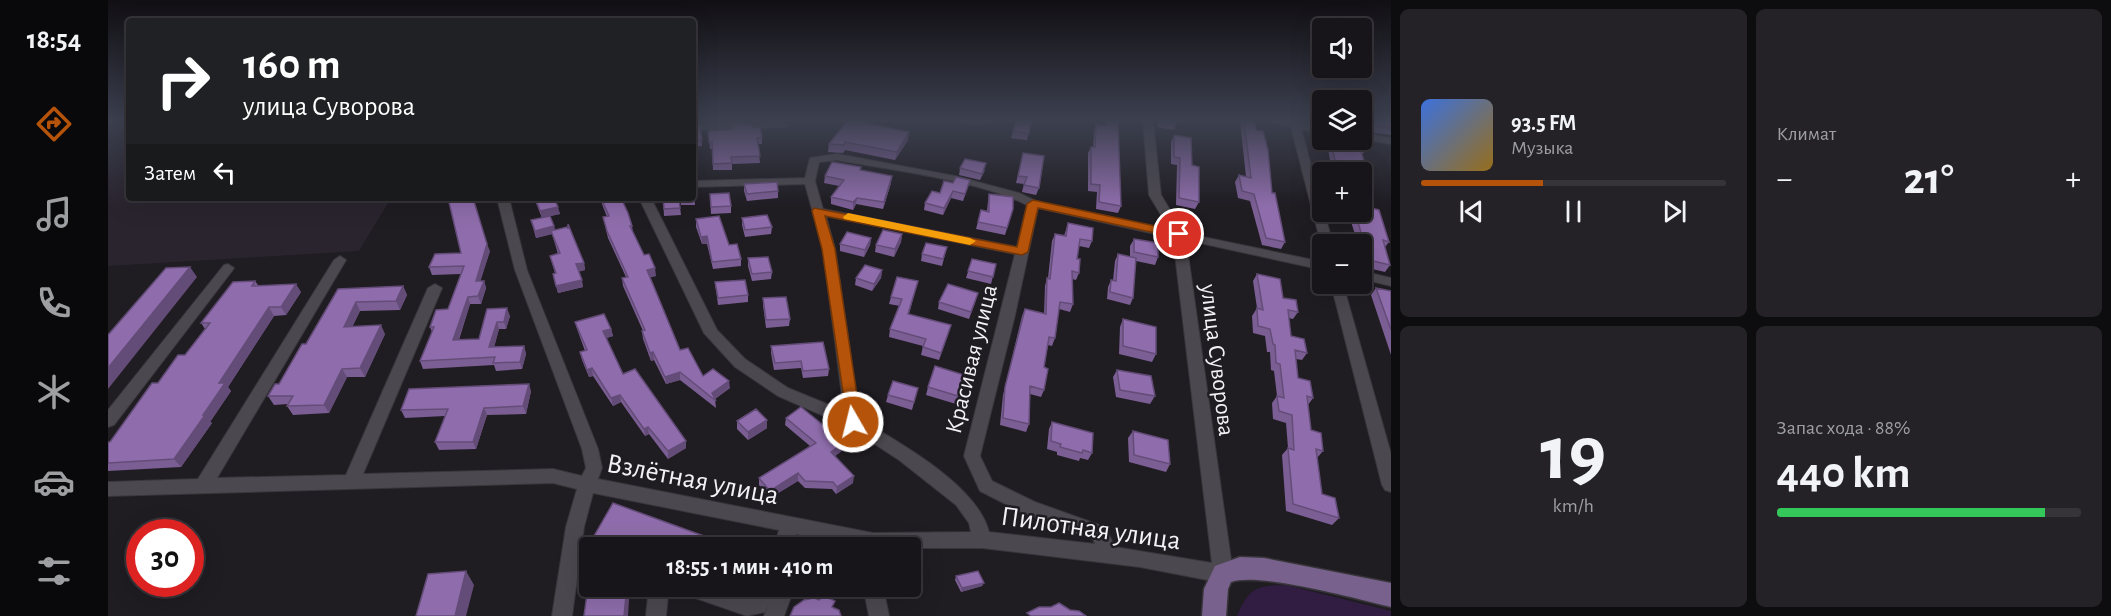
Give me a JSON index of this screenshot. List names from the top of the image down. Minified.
{"streets":{"street":["Красивая улица","улица Суворова","Взлётная улица","Пилотная улица"]},"crossings":[["Красивая улица","Пилотная улица"],["улица Суворова","Пилотная улица"],["Взлётная улица","Пилотная улица"]],"page":{"tabs":"18:54","tile":["Климат",["19","km/h"],["Запас хода · 88%","440 km"]],"map_buttons":["+","−"],"turn":["160 m","улица Суворова"],"song":["93.5 FM","Музыка"],"then":"Затем","heat":["−","21°","+"],"limit":"30","trip":"18:55 · 1 мин · 410 m"}}
